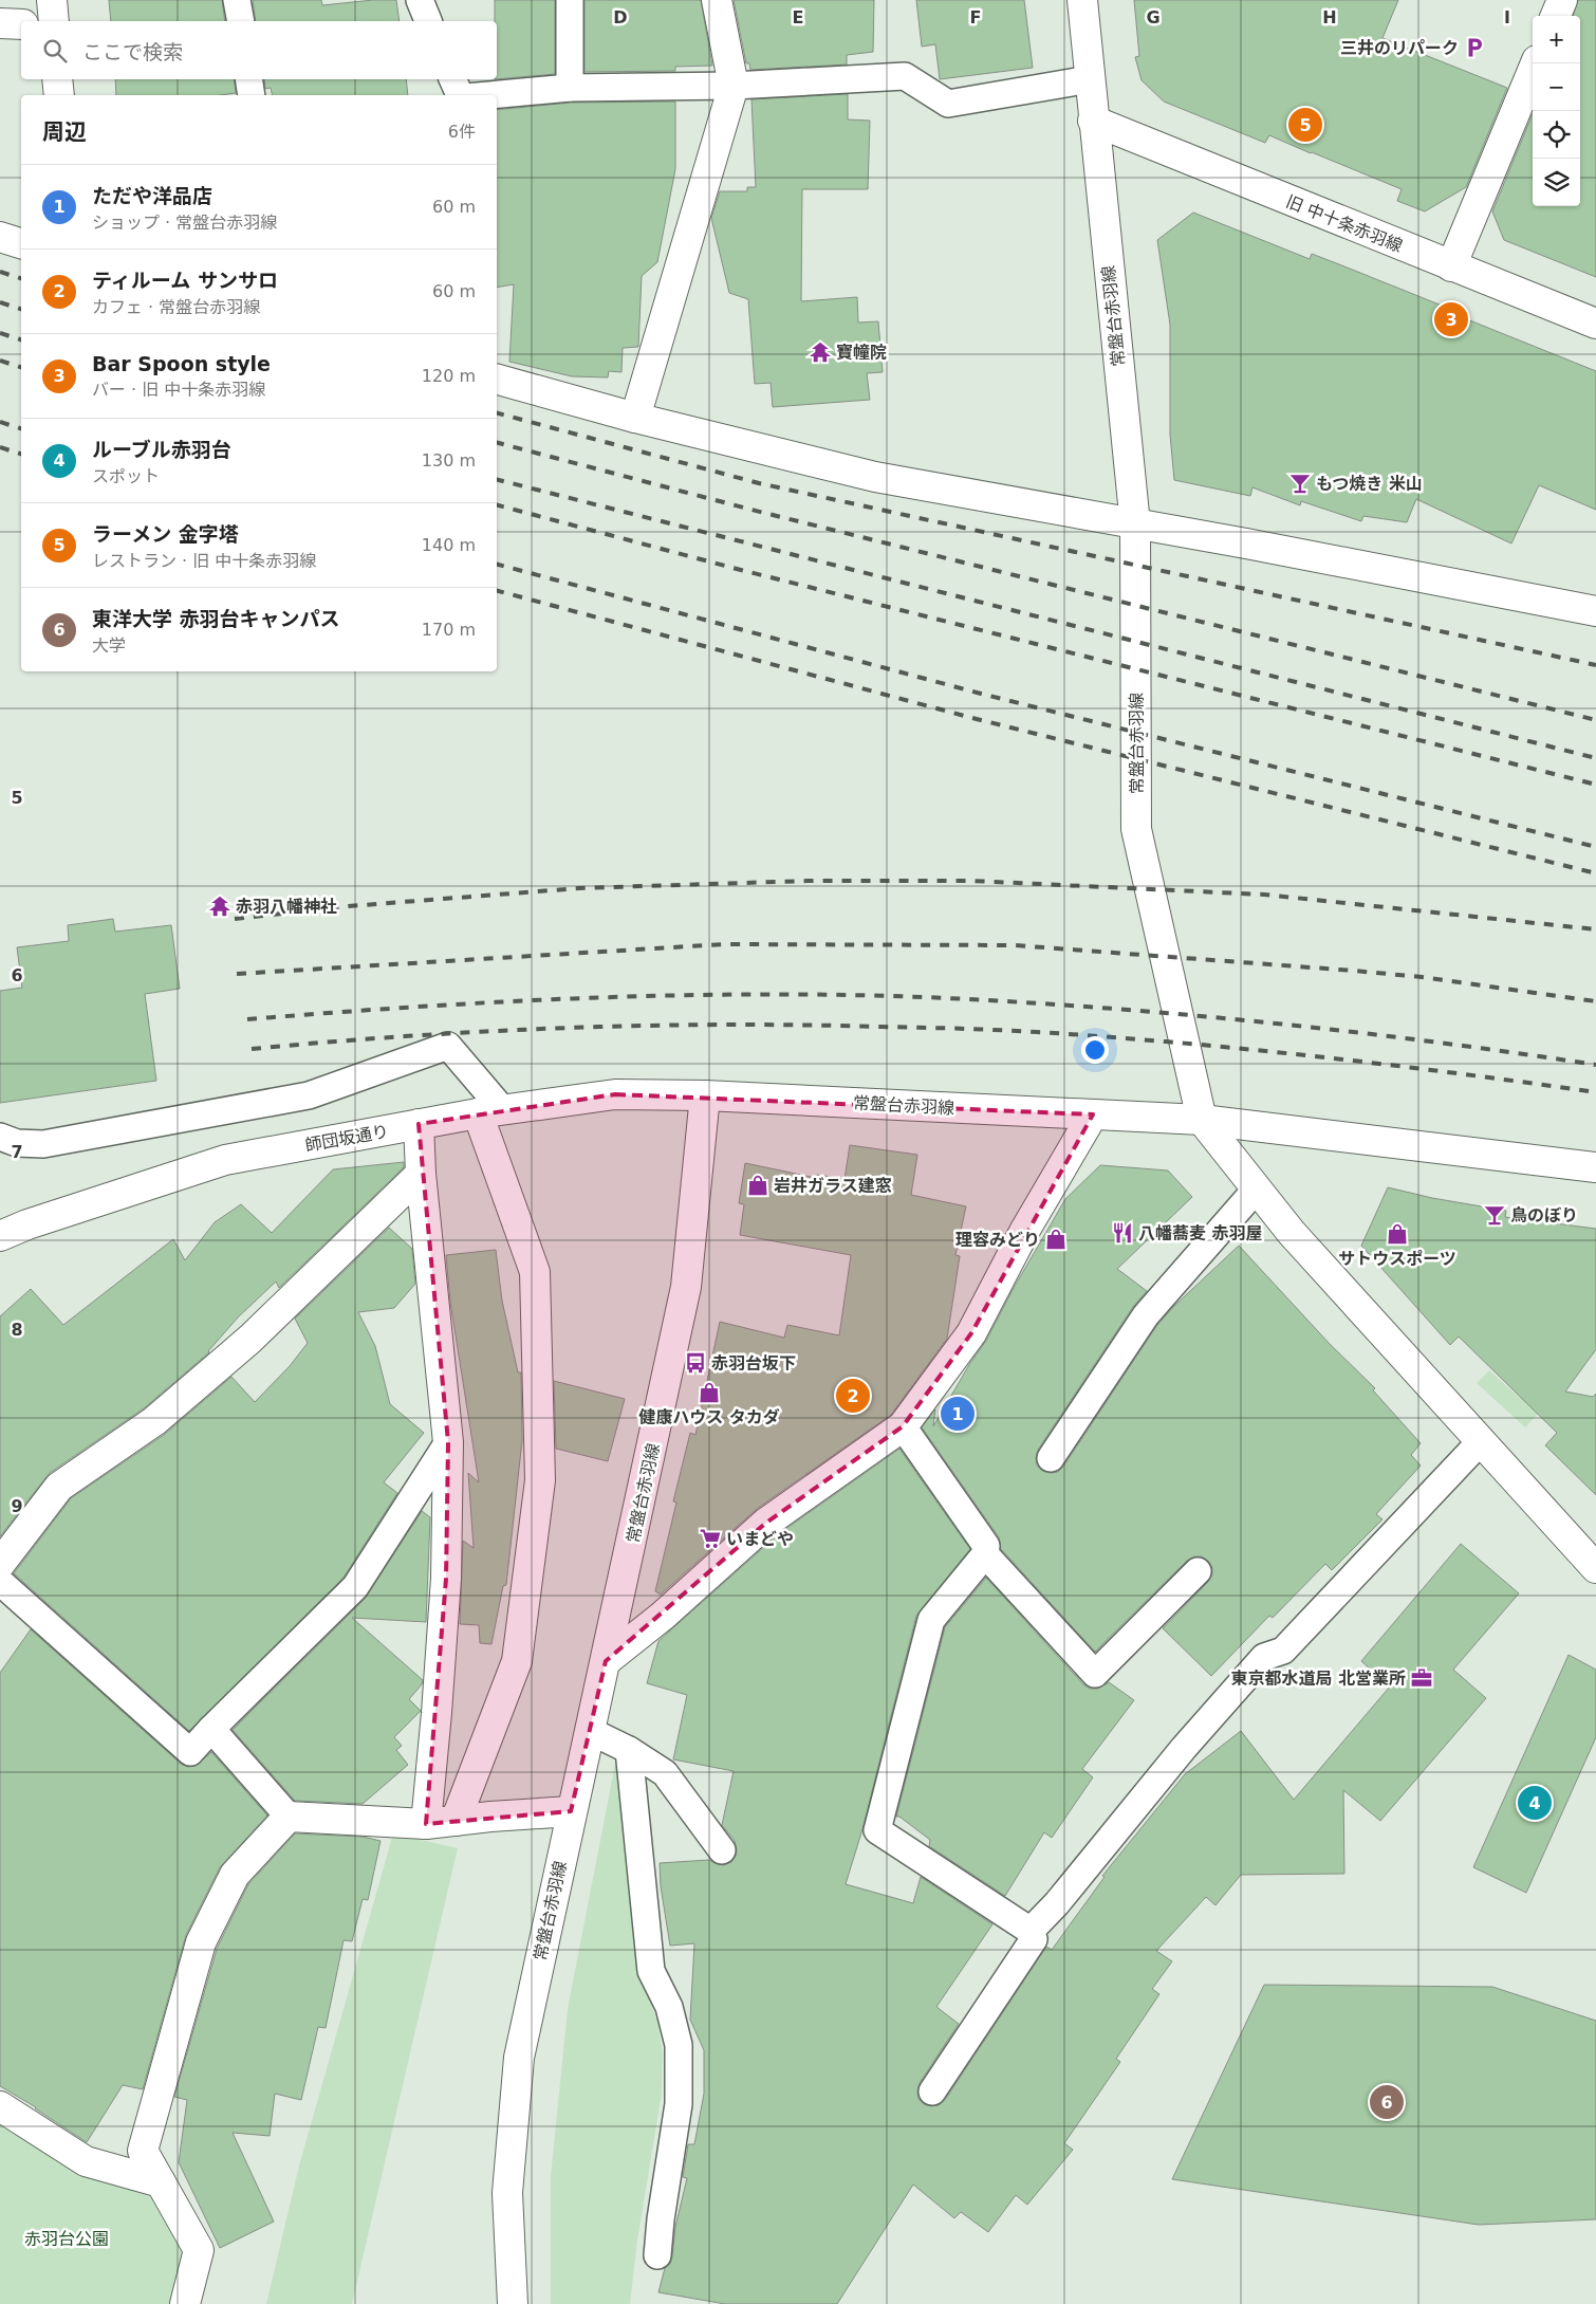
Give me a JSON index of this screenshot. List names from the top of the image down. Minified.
{"streets":{"street":["旧 中十条赤羽線","常盤台赤羽線","師団坂通り"]},"crossings":[["旧 中十条赤羽線","常盤台赤羽線"],["常盤台赤羽線","師団坂通り"]],"parks":["赤羽台公園"],"places":{"parking":["三井のリパーク"],"temple":["寶幢院","赤羽八幡神社"],"bar":["もつ焼き 米山","鳥のぼり"],"shop":["岩井ガラス建窓","サトウスポーツ","理容みどり","健康ハウス タカダ"],"restaurant":["八幡蕎麦 赤羽屋"],"bus stop":["赤羽台坂下"],"supermarket":["いまどや"],"office":["東京都水道局 北営業所"]},"page":{"map_buttons":["+","−"],"search":"ここで検索","heading":["周辺","6件"],"pins":["5","3","2","1","4","6"],"list":[{"mark":"1","name":"ただや洋品店","note":"ショップ · 常盤台赤羽線","value":"60 m"},{"mark":"2","name":"ティルーム サンサロ","note":"カフェ · 常盤台赤羽線","value":"60 m"},{"mark":"3","name":"Bar Spoon style","note":"バー · 旧 中十条赤羽線","value":"120 m"},{"mark":"4","name":"ルーブル赤羽台","note":"スポット","value":"130 m"},{"mark":"5","name":"ラーメン 金字塔","note":"レストラン · 旧 中十条赤羽線","value":"140 m"},{"mark":"6","name":"東洋大学 赤羽台キャンパス","note":"大学","value":"170 m"}]},"grid":{"columns":["D","E","F","G","H","I"],"rows":["5","6","7","8","9"]}}
